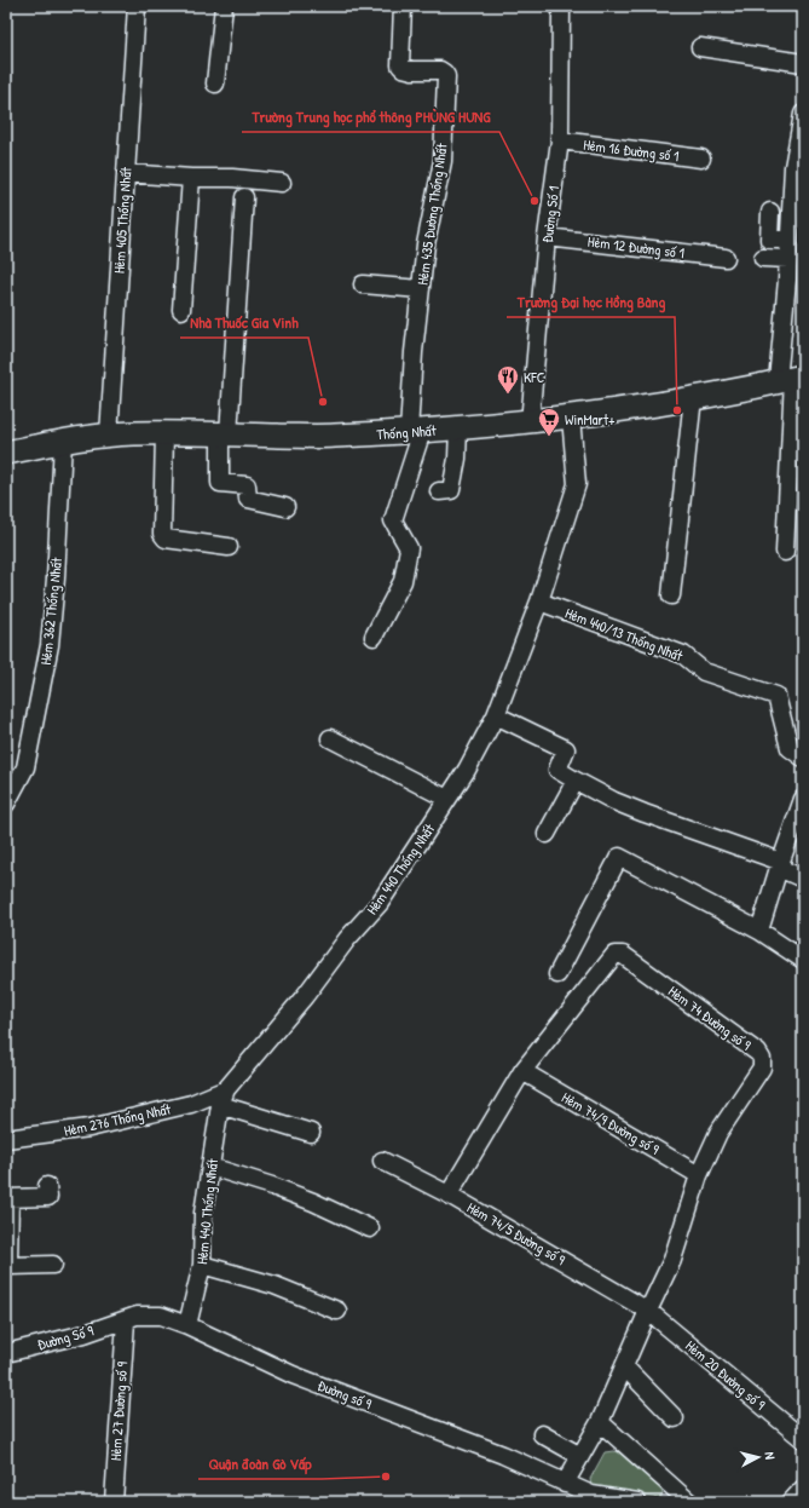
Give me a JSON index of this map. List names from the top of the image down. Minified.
{"streets":{"main road":["Thống Nhất"],"street":["Hẻm 16 Đường số 1","Hẻm 435 Đường Thống Nhất","Đường Số 1","Hẻm 405 Thống Nhất","Hẻm 12 Đường số 1","Hẻm 362 Thống Nhất","Hẻm 440/13 Thống Nhất","Hẻm 440 Thống Nhất","Hẻm 74 Đường số 9","Hẻm 276 Thống Nhất","Hẻm 74/9 Đường số 9","Hẻm 74/5 Đường số 9","Đường Số 9","Hẻm 20 Đường số 9","Đường số 9","Hẻm 27 Đường số 9"]},"crossings":[["Hẻm 16 Đường số 1","Đường Số 1"],["Hẻm 435 Đường Thống Nhất","Thống Nhất"],["Đường Số 1","Hẻm 12 Đường số 1"],["Đường Số 1","Thống Nhất"],["Hẻm 405 Thống Nhất","Thống Nhất"],["Thống Nhất","Hẻm 362 Thống Nhất"],["Thống Nhất","Hẻm 440 Thống Nhất"],["Hẻm 440/13 Thống Nhất","Hẻm 440 Thống Nhất"],["Hẻm 440 Thống Nhất","Hẻm 276 Thống Nhất"],["Hẻm 440 Thống Nhất","Đường số 9"],["Hẻm 74 Đường số 9","Hẻm 74/9 Đường số 9"],["Hẻm 74 Đường số 9","Hẻm 74/5 Đường số 9"],["Hẻm 74 Đường số 9","Hẻm 20 Đường số 9"],["Hẻm 74/5 Đường số 9","Hẻm 20 Đường số 9"],["Đường Số 9","Đường số 9"],["Đường Số 9","Hẻm 27 Đường số 9"],["Đường số 9","Hẻm 27 Đường số 9"]],"places":{"other":["Trường Trung học phổ thông PHÙNG HƯNG","Nhà Thuốc Gia Vinh","Trường Đại học Hồng Bàng","Quận đoàn Gò Vấp"],"restaurant":["KFC"],"supermarket":["WinMart+"]},"north":"right"}
